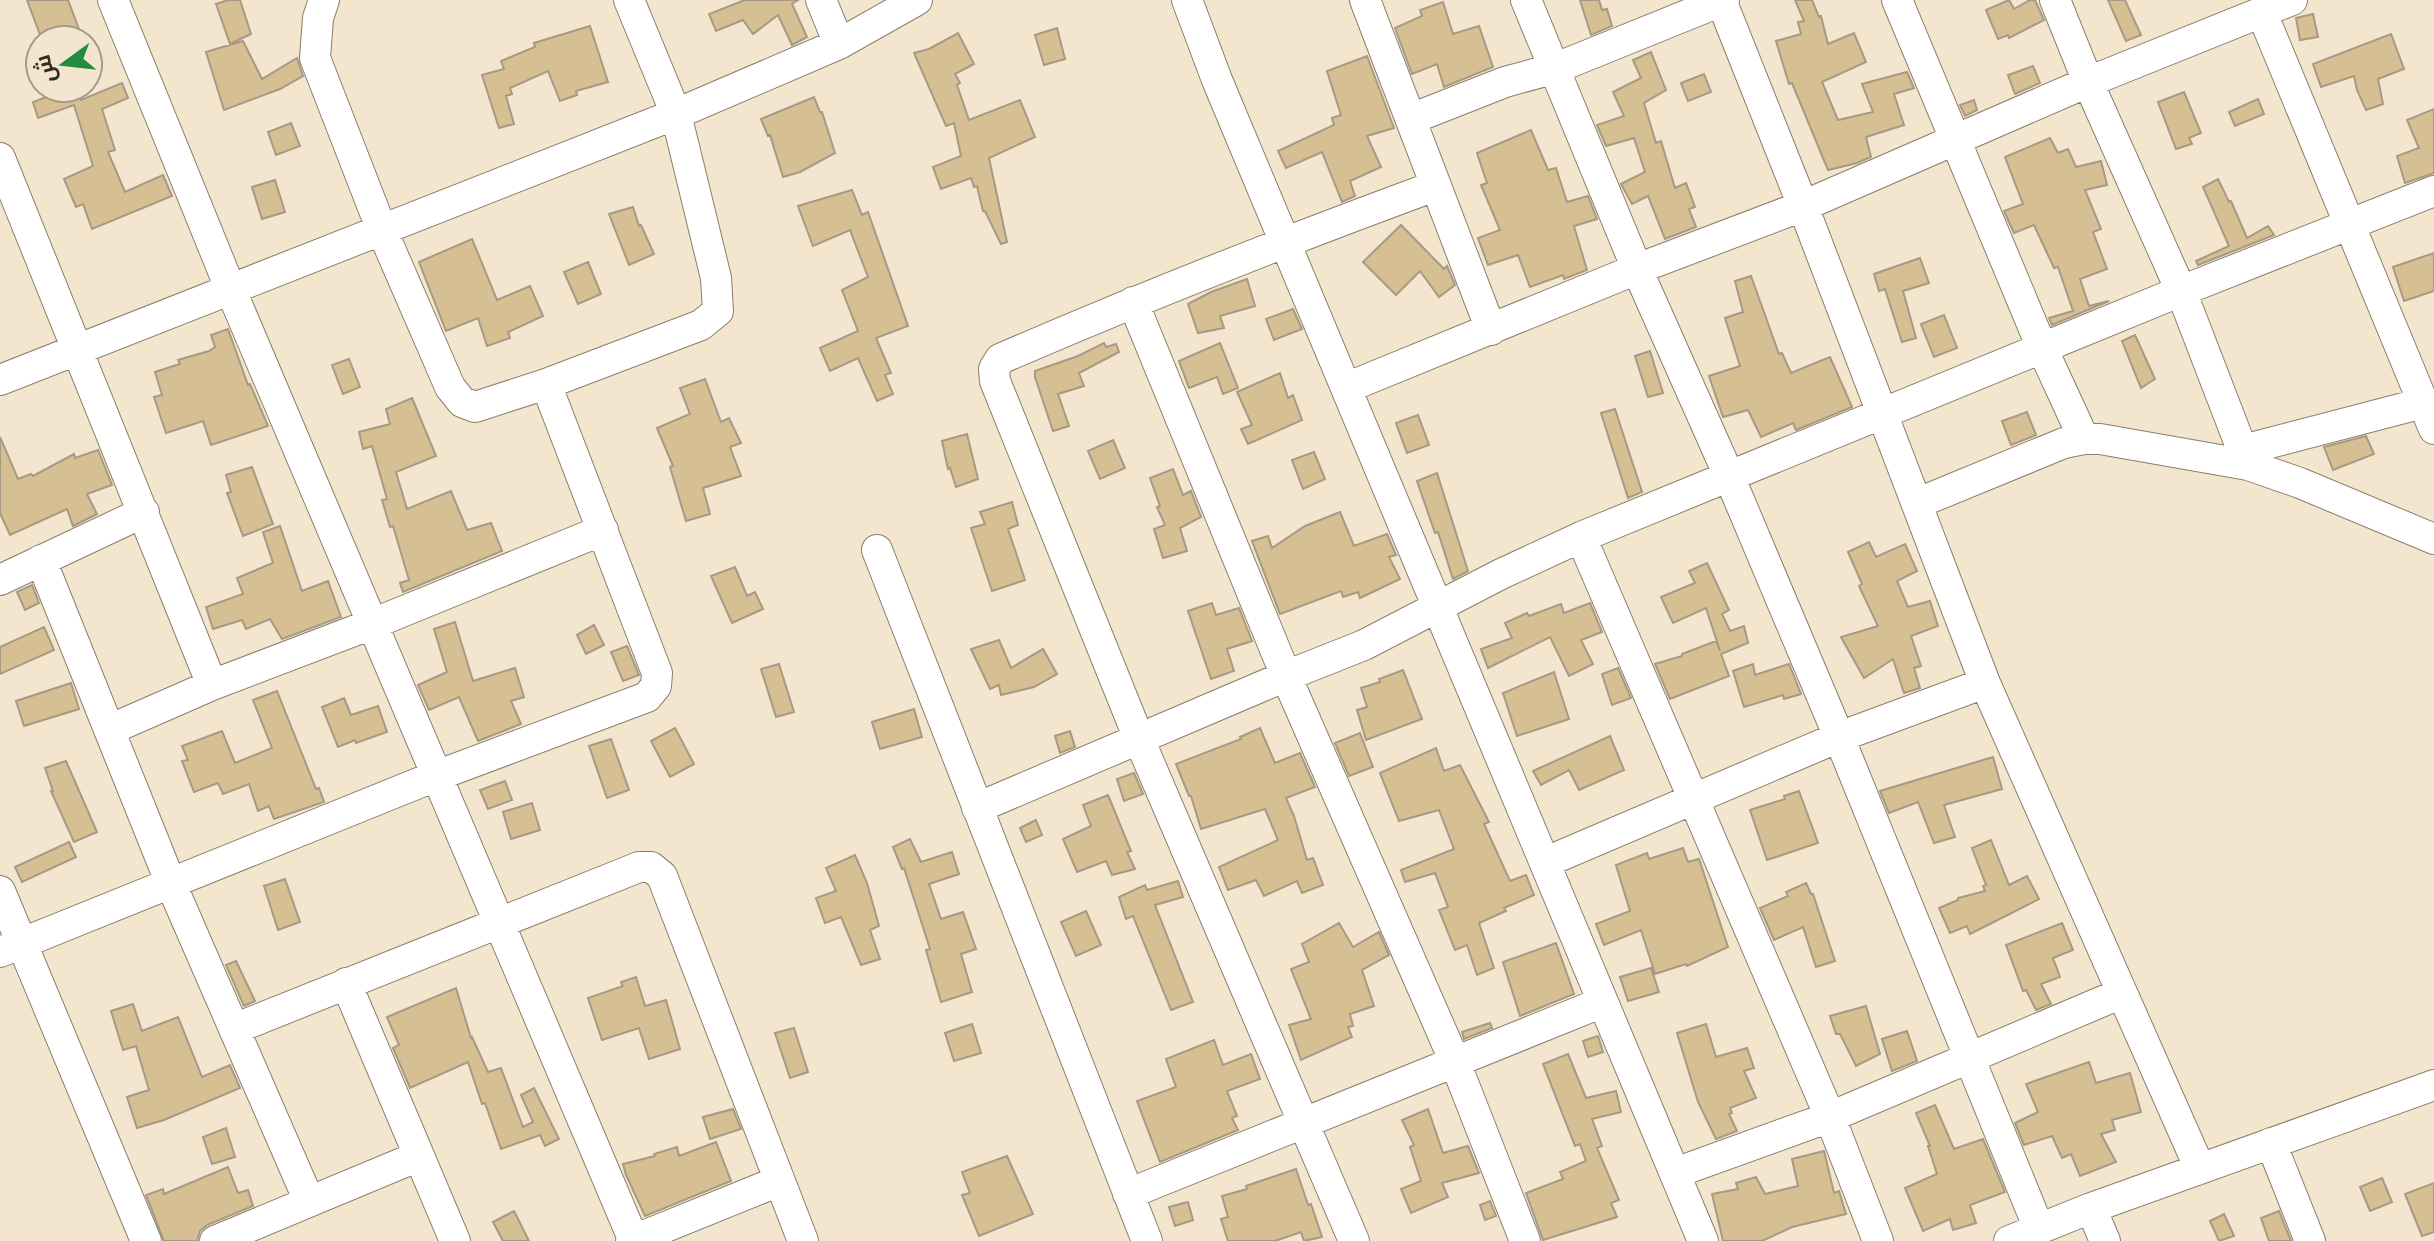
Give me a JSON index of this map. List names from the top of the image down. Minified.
{"north":"left"}
